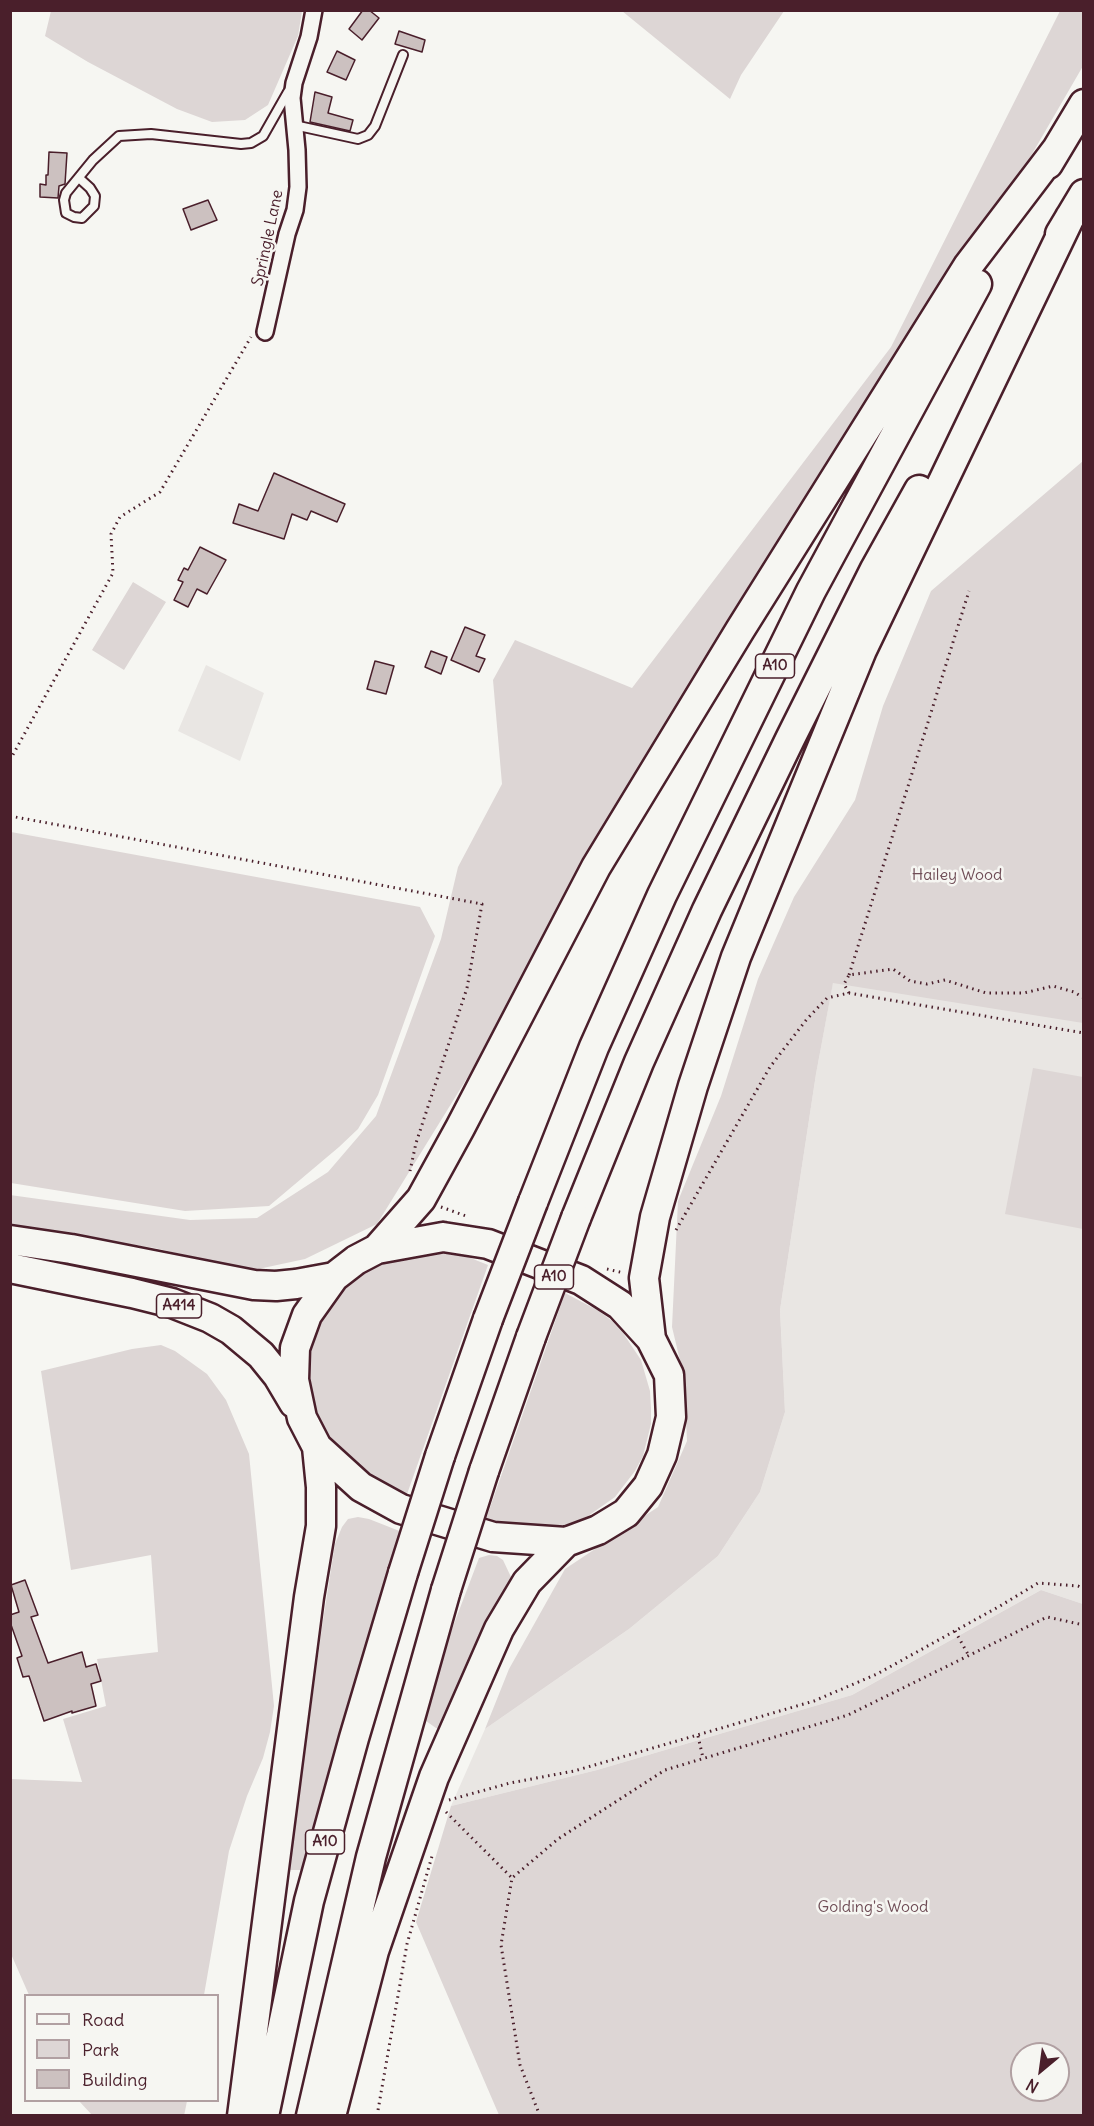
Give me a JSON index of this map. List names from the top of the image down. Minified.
{"streets":{"highway":["A10","A414"],"street":["Springle Lane"]},"parks":["Hailey Wood","Golding's Wood"],"legend":["Road","Park","Building"],"north":"bottom left"}
